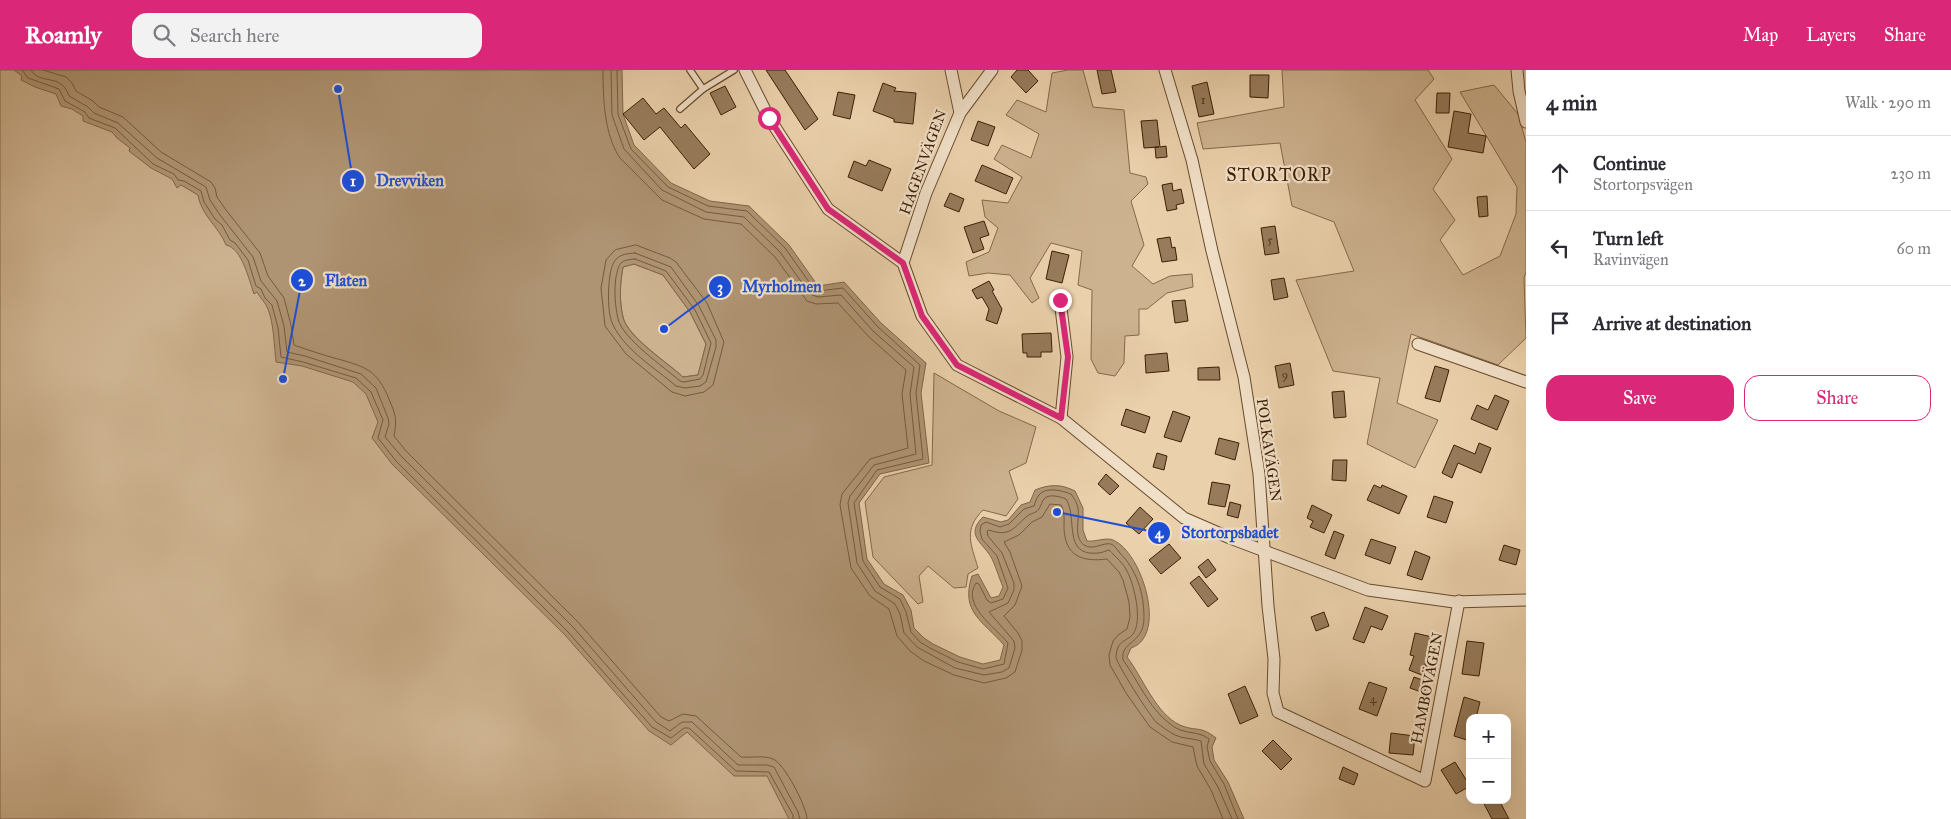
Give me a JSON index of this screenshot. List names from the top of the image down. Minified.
{"streets":{"street":["HAGENVÄGEN","POLKAVÄGEN","HAMBOVÄGEN"]},"crossings":[["POLKAVÄGEN","HAMBOVÄGEN"]],"districts":["STORTORP"],"places":["Drevviken","Myrholmen","Flaten","Stortorpsbadet"],"house_numbers":["1","5","9","4"],"page":{"header":"Roamly","search":"Search here","nav":["Map","Layers","Share"],"heading":["4 min","Walk · 290 m"],"list":[["Continue","Stortorpsvägen","230 m"],["Turn left","Ravinvägen","60 m"],"Arrive at destination"],"buttons":["Save","Share"],"map_buttons":["+","−"]}}
